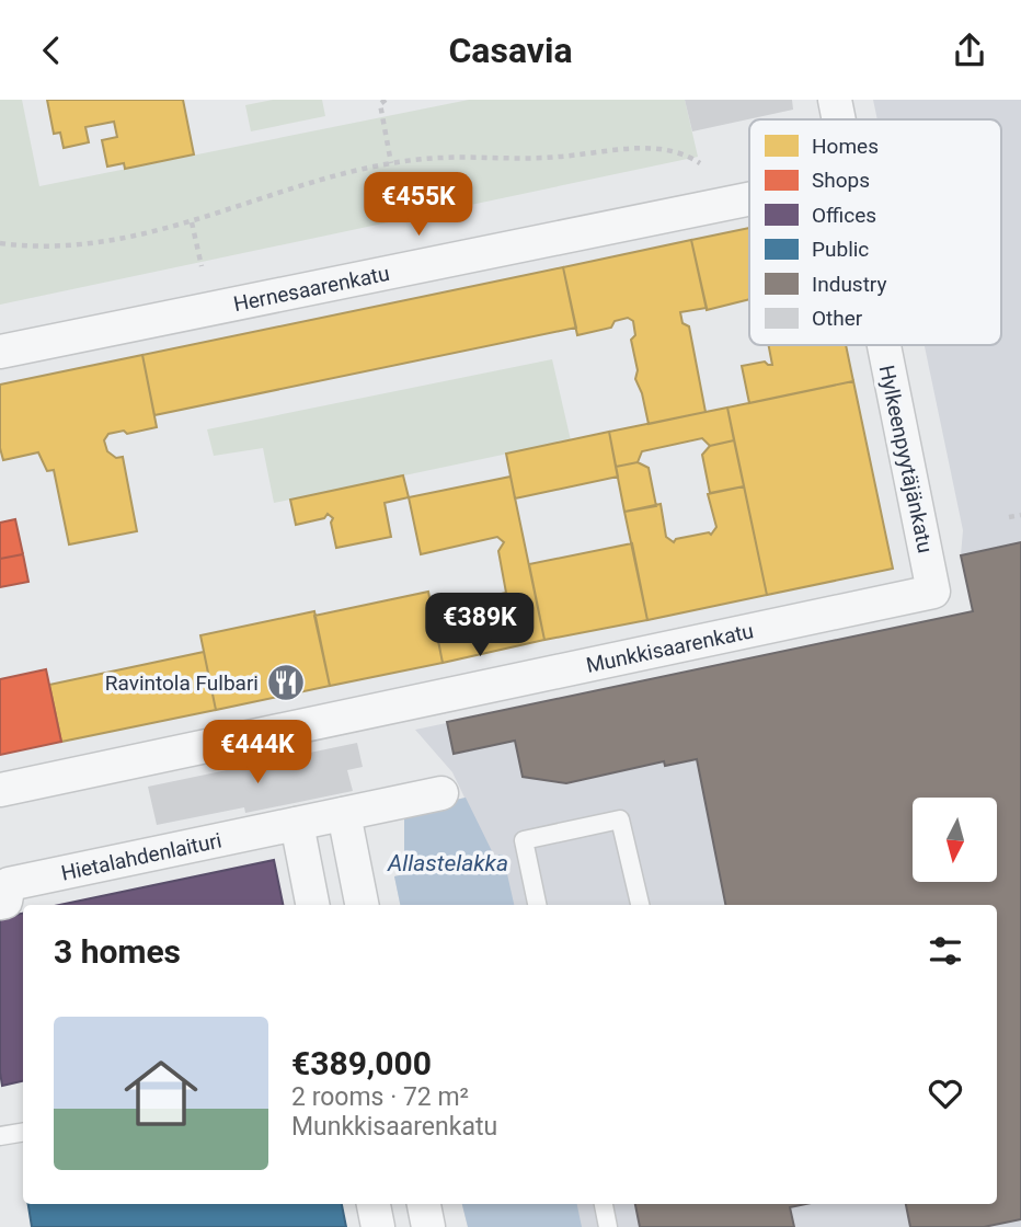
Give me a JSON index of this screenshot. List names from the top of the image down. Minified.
{"streets":{"street":["Hernesaarenkatu","Hylkeenpyytäjänkatu","Munkkisaarenkatu","Hietalahdenlaituri"]},"crossings":[["Hylkeenpyytäjänkatu","Munkkisaarenkatu"]],"water":["Allastelakka"],"places":{"restaurant":["Ravintola Fulbari"]},"legend":["Homes","Shops","Offices","Public","Industry","Other"],"north":"bottom","page":{"header":"Casavia","price":["€455K","€389K","€444K"],"heading":"3 homes","list":[{"name":"€389,000","note":"2 rooms · 72 m² · Munkkisaarenkatu"}]}}
